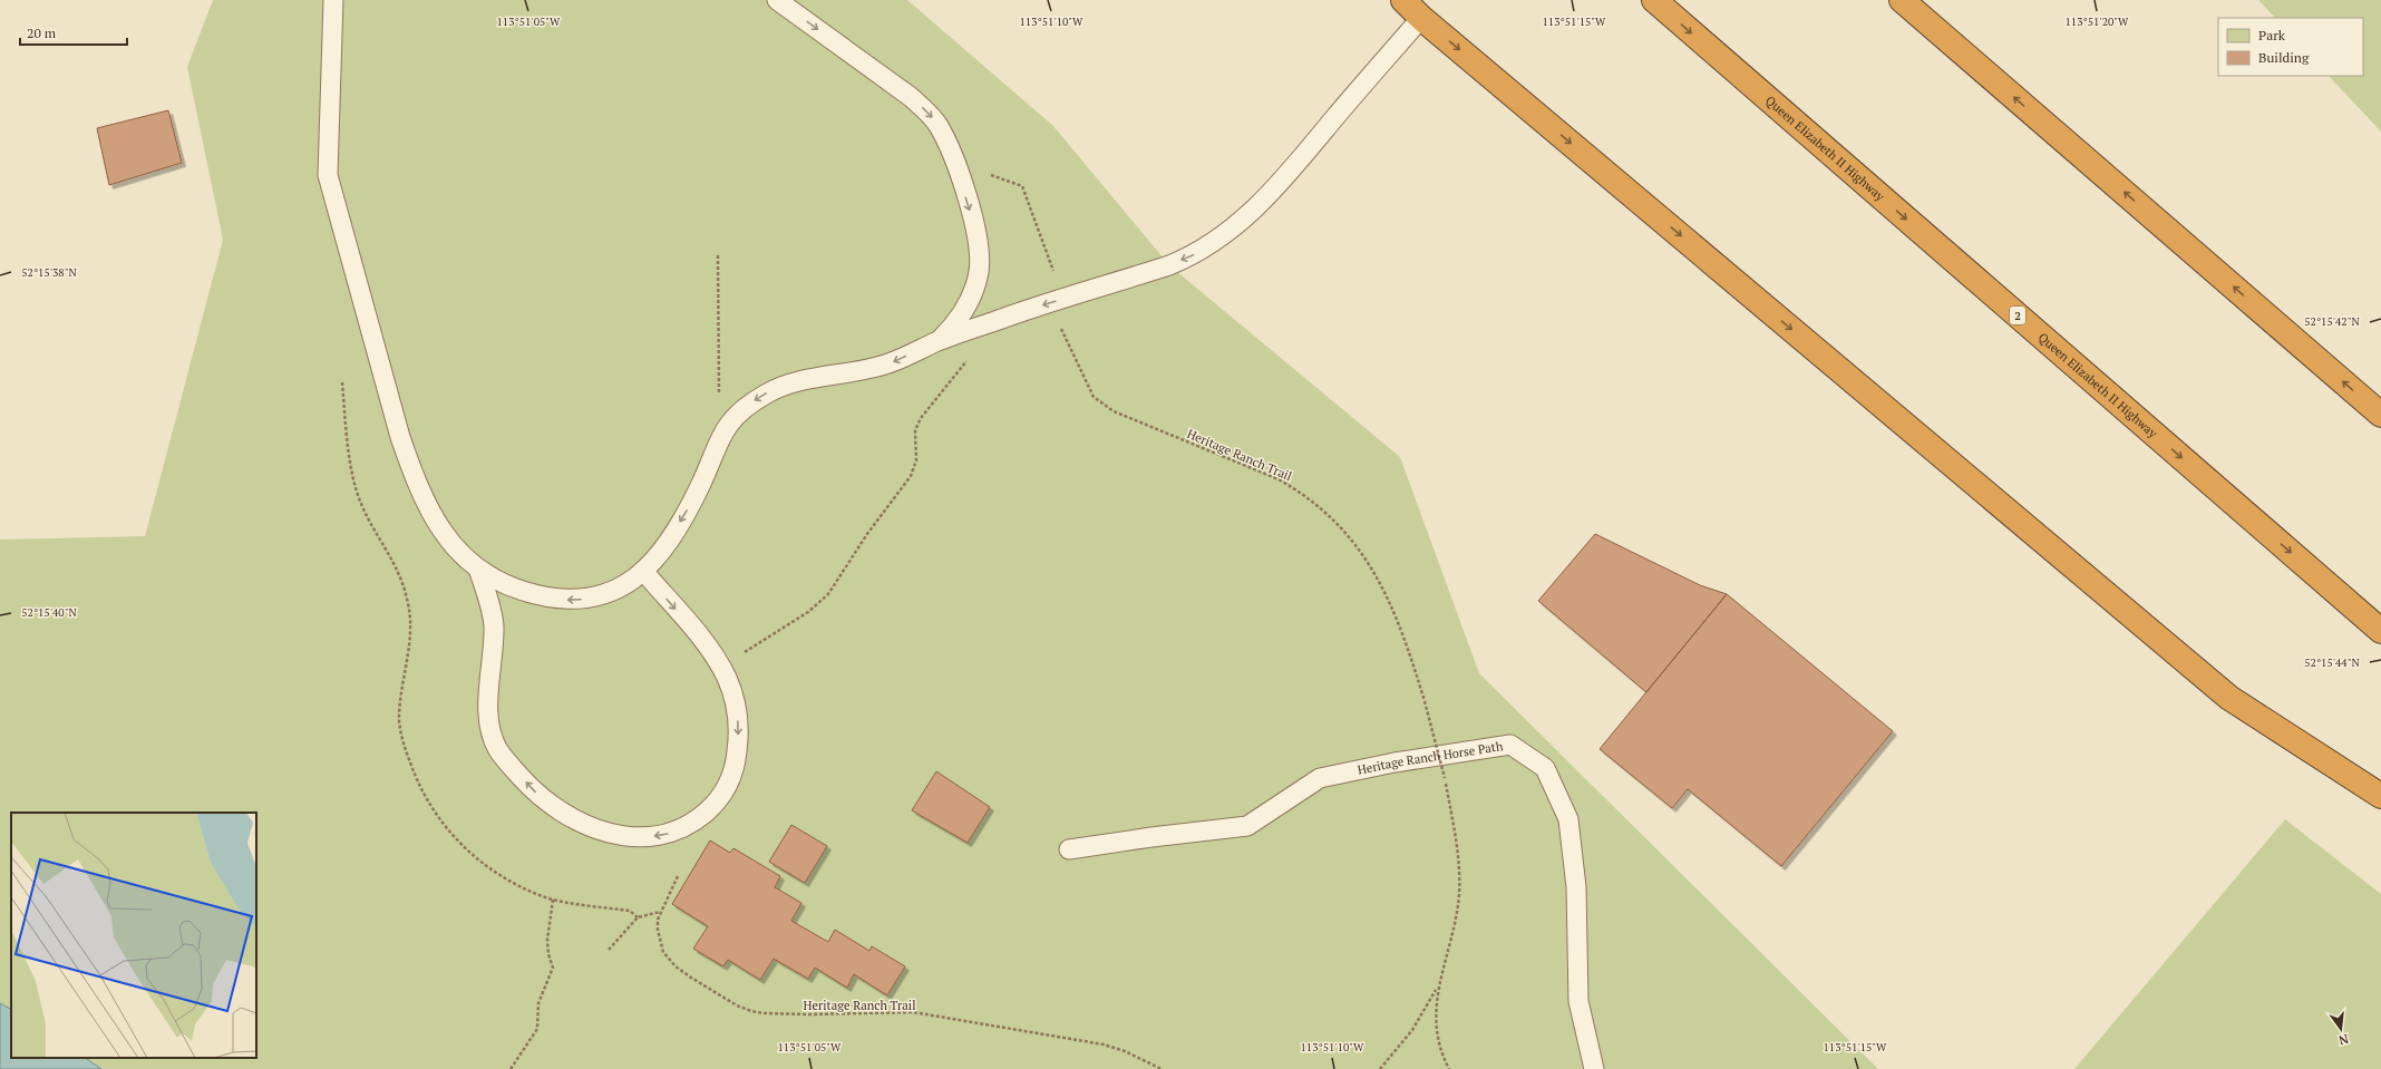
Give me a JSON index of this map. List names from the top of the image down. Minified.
{"streets":{"highway":["Queen Elizabeth II Highway","2"],"lane":["Heritage Ranch Horse Path"],"path":["Heritage Ranch Trail"]},"legend":["Park","Building"],"scale_bar":"20 m","north":"bottom","coordinates":["113°51'05\"W","113°51'10\"W","113°51'15\"W","113°51'20\"W","52°15'38\"N","52°15'42\"N","52°15'40\"N","52°15'44\"N"]}
